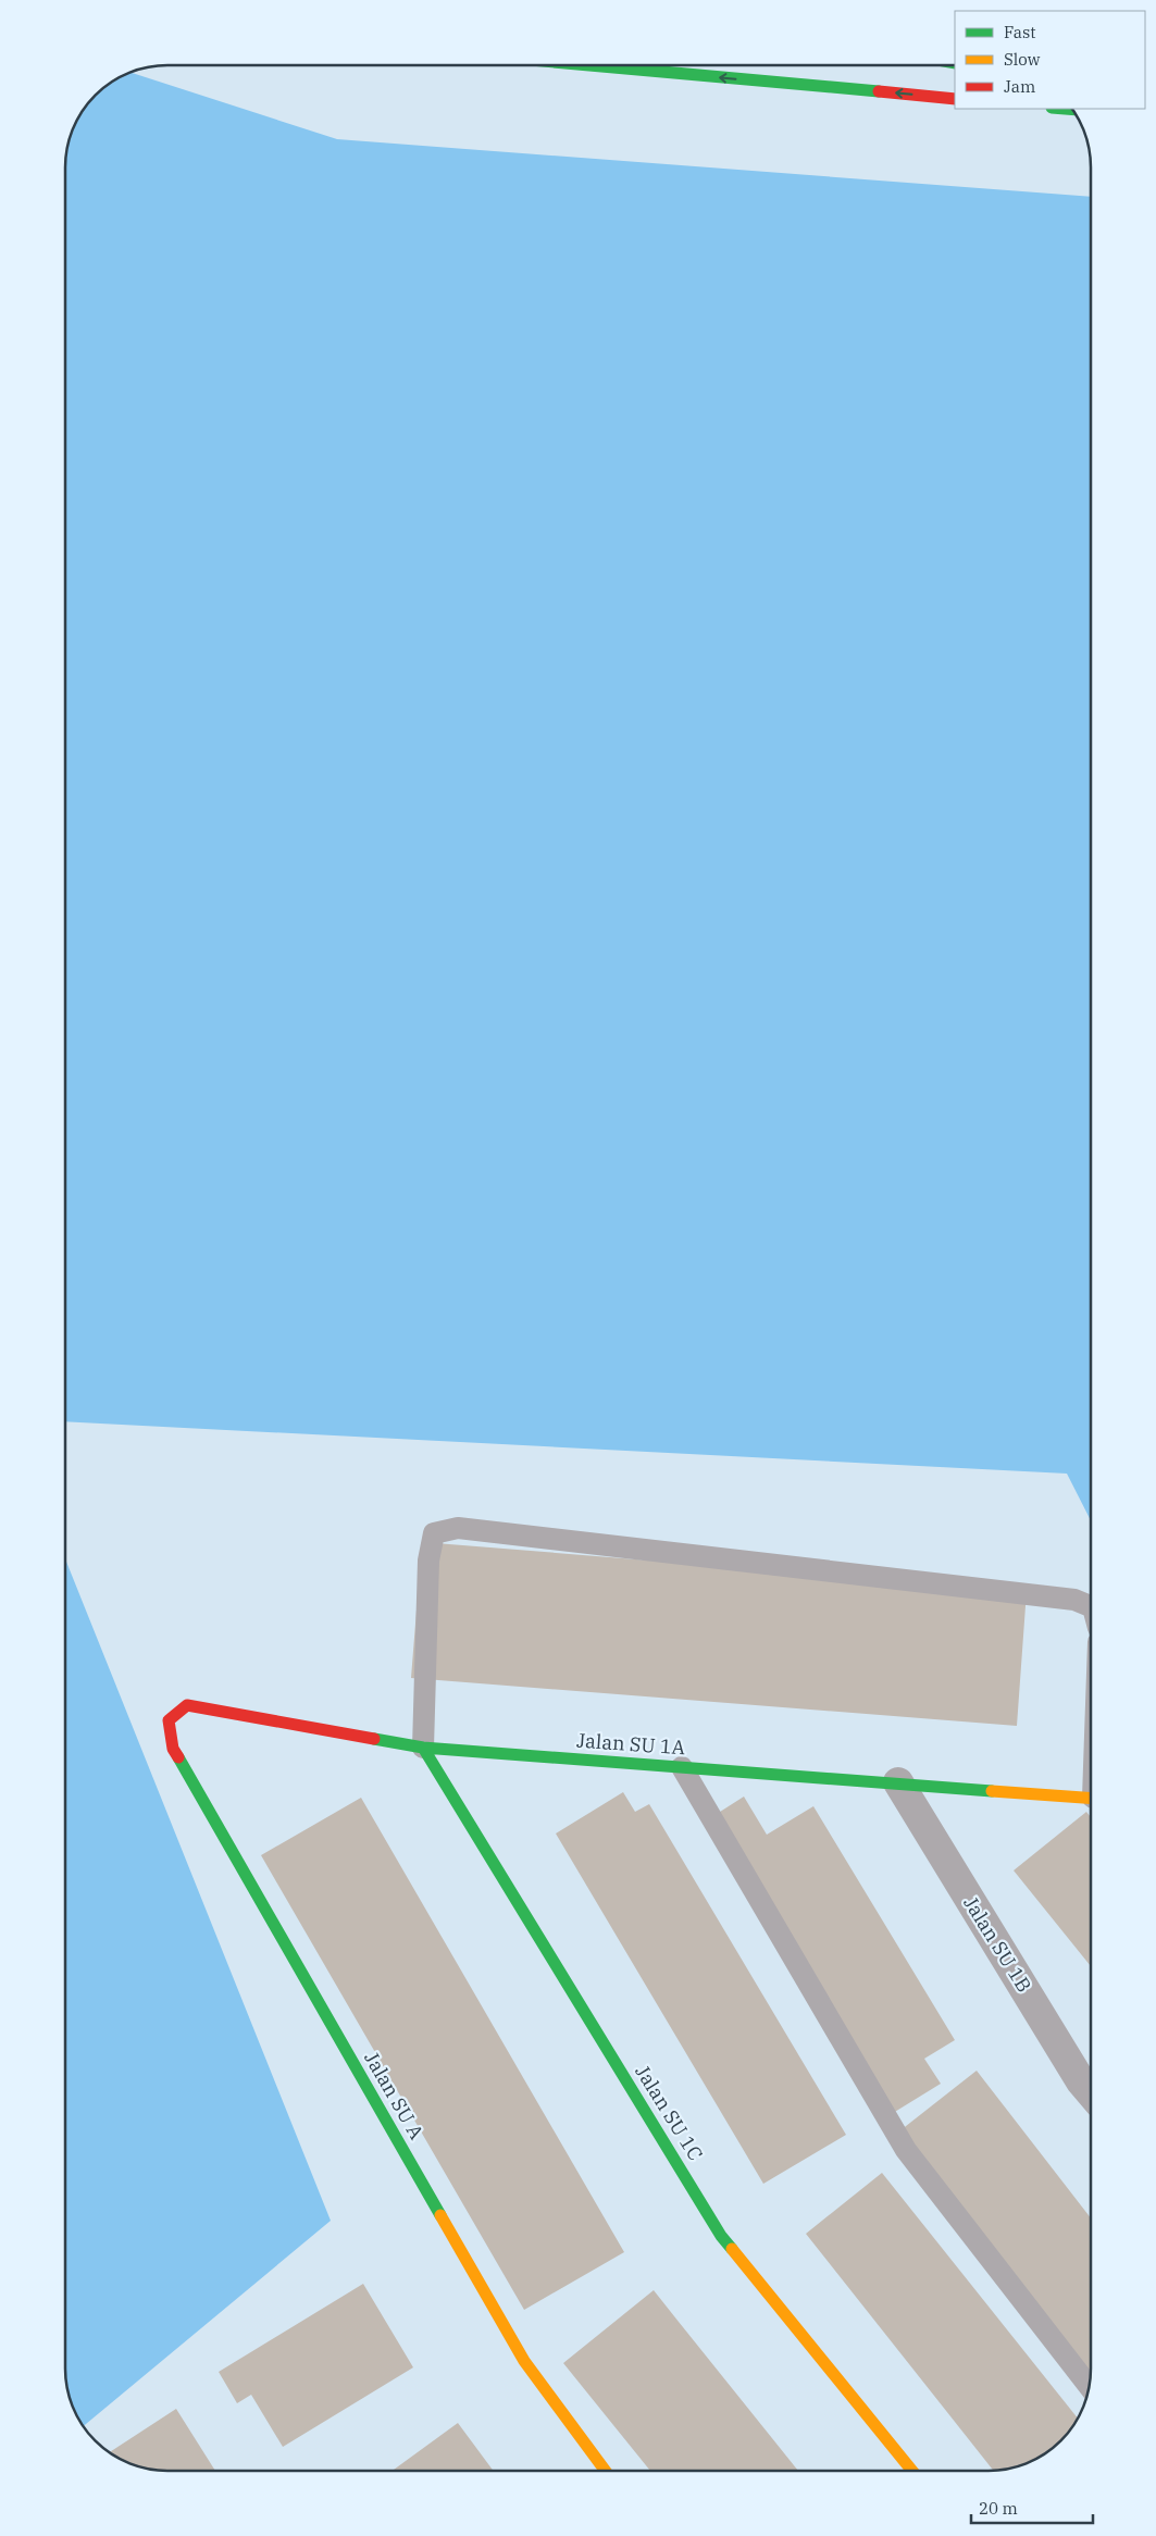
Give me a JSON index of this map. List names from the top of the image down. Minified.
{"streets":{"street":["Jalan SU 1A","Jalan SU 1B","Jalan SU A","Jalan SU 1C"]},"crossings":[["Jalan SU 1A","Jalan SU 1B"],["Jalan SU 1A","Jalan SU A"],["Jalan SU 1A","Jalan SU 1C"]],"legend":["Fast","Slow","Jam"],"scale_bar":"20 m"}
